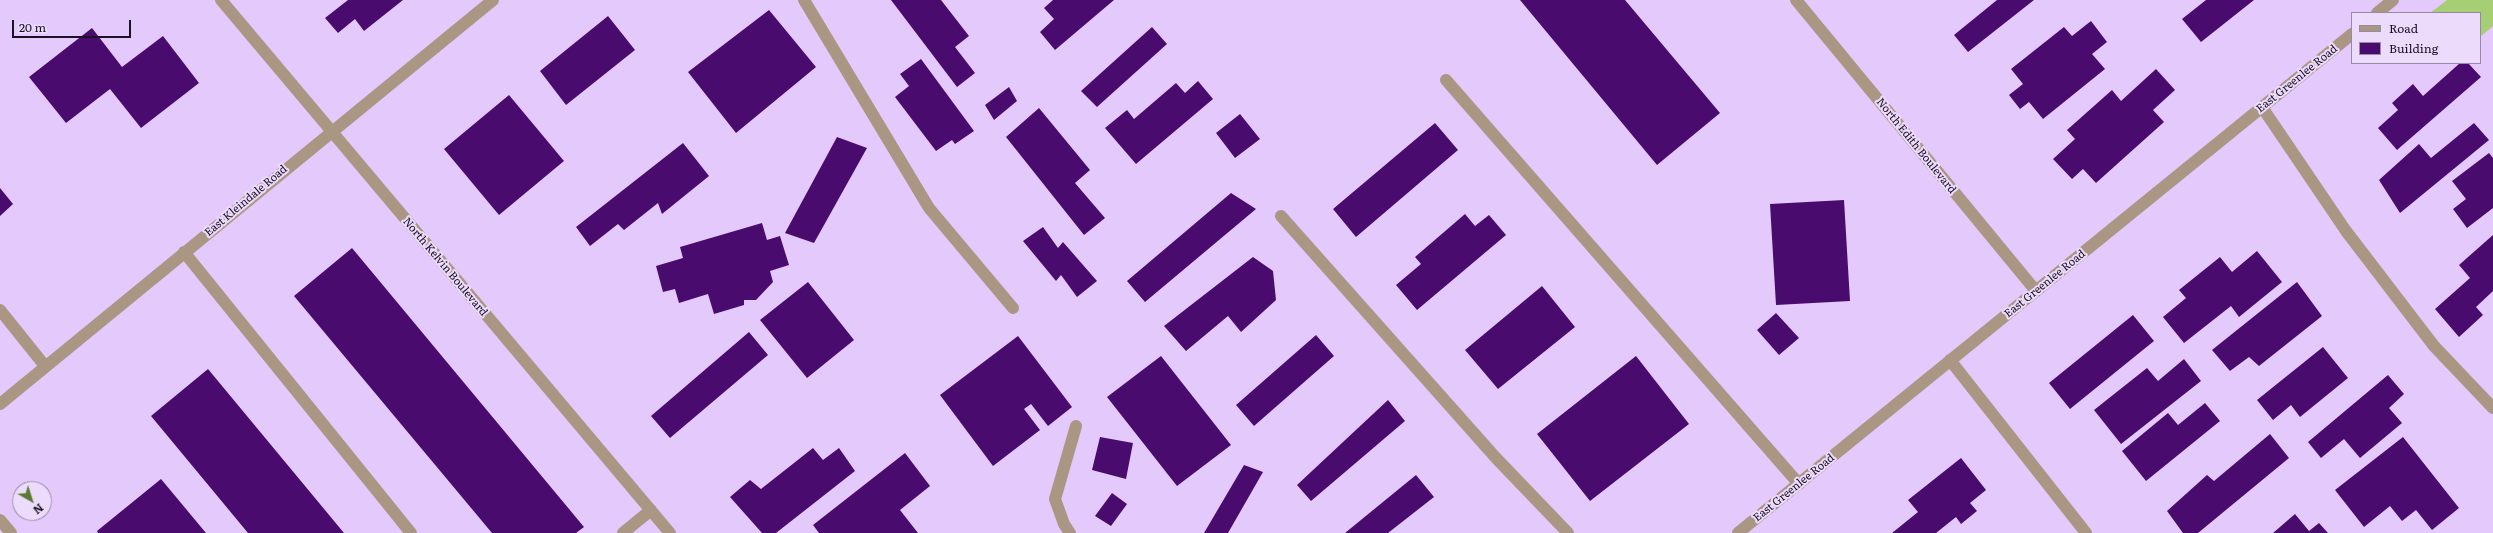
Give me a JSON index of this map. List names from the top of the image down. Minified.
{"streets":{"street":["East Greenlee Road","North Edith Boulevard","East Kleindale Road","North Kelvin Boulevard"]},"crossings":[["East Greenlee Road","North Edith Boulevard"],["East Kleindale Road","North Kelvin Boulevard"]],"legend":["Road","Building"],"scale_bar":"20 m","north":"bottom right"}
